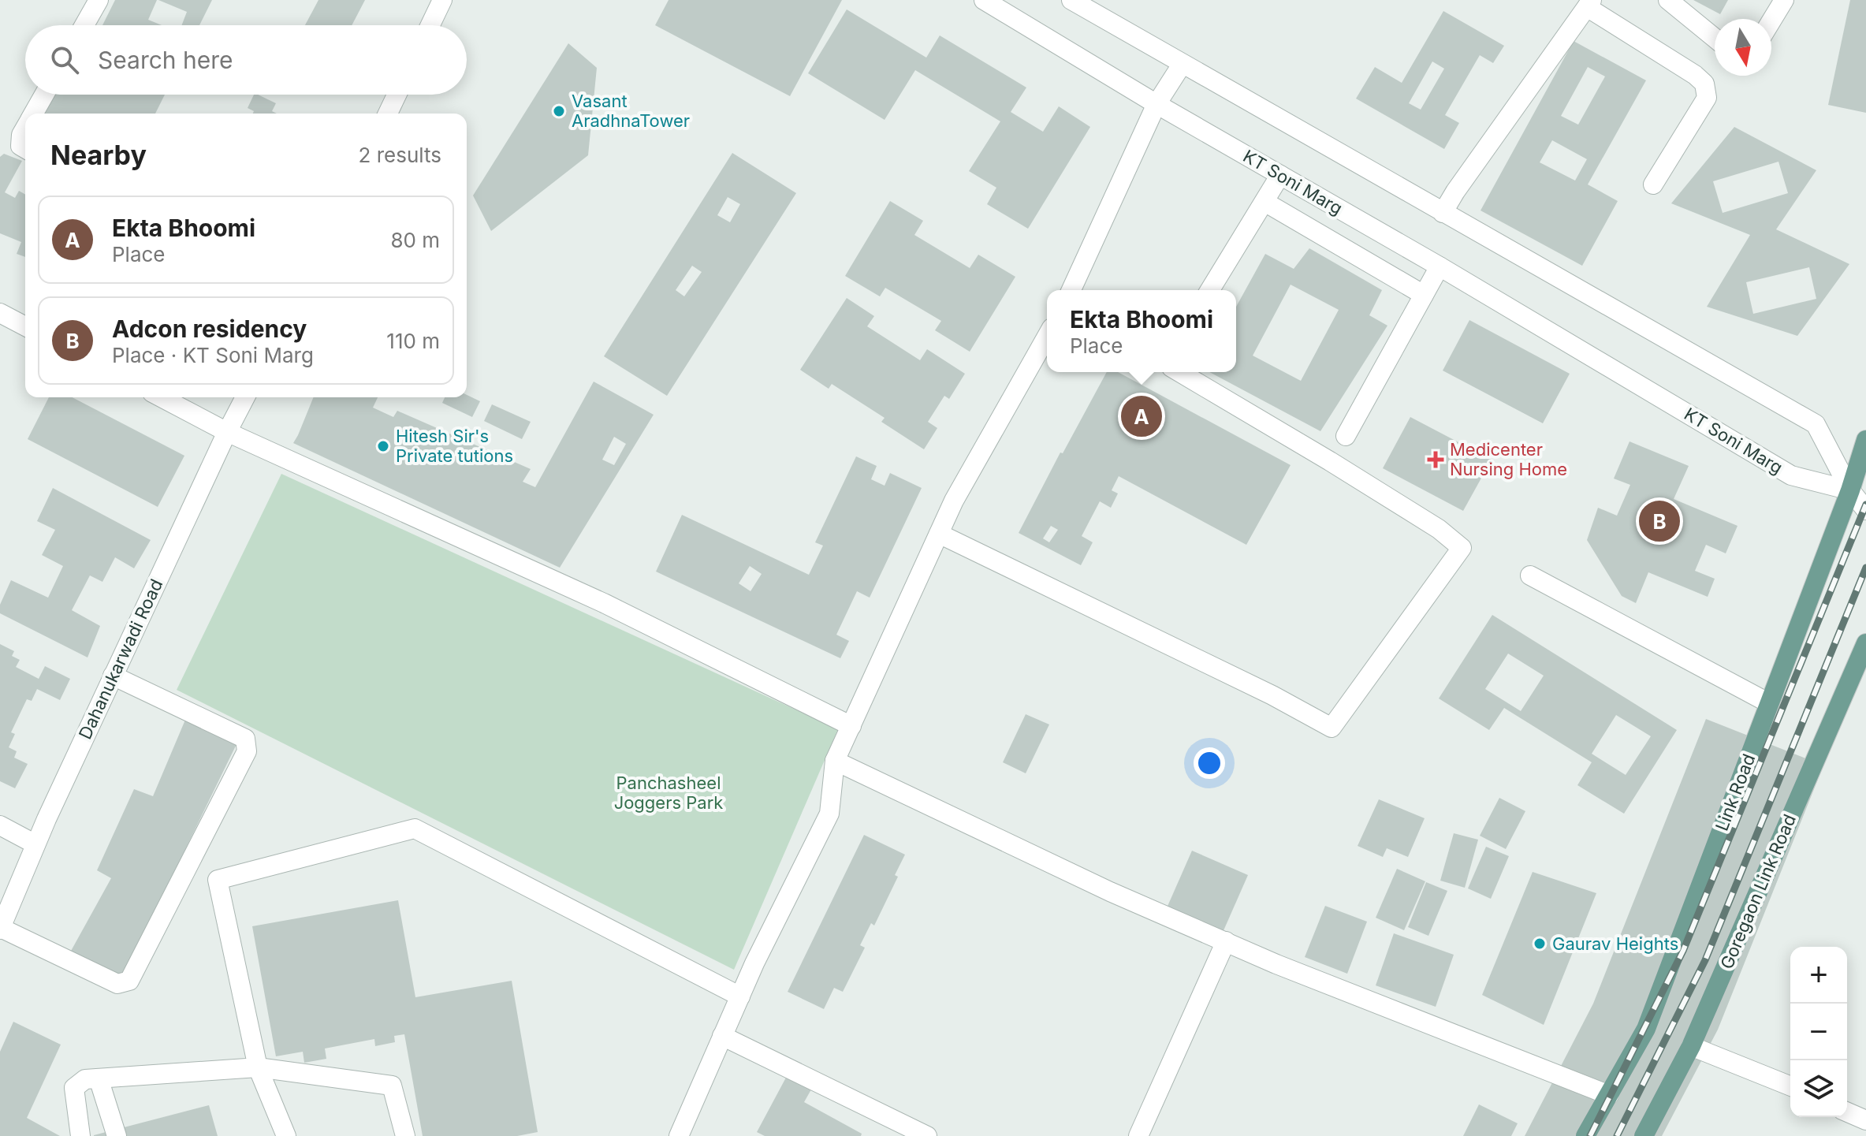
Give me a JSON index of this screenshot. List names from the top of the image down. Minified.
{"streets":{"main road":["Link Road","Goregaon Link Road"],"street":["KT Soni Marg","Dahanukarwadi Road"]},"crossings":[["KT Soni Marg","Link Road"]],"parks":["Panchasheel Joggers Park"],"places":{"other":["Vasant AradhnaTower","Hitesh Sir's Private tutions","Gaurav Heights"],"health":["Medicenter Nursing Home"]},"north":"bottom","page":{"search":"Search here","heading":["Nearby","2 results"],"list":[{"mark":"A","name":"Ekta Bhoomi","note":"Place","value":"80 m"},{"mark":"B","name":"Adcon residency","note":"Place · KT Soni Marg","value":"110 m"}],"popup":["Ekta Bhoomi","Place"],"pins":["A","B"],"map_buttons":["+","−"]}}
